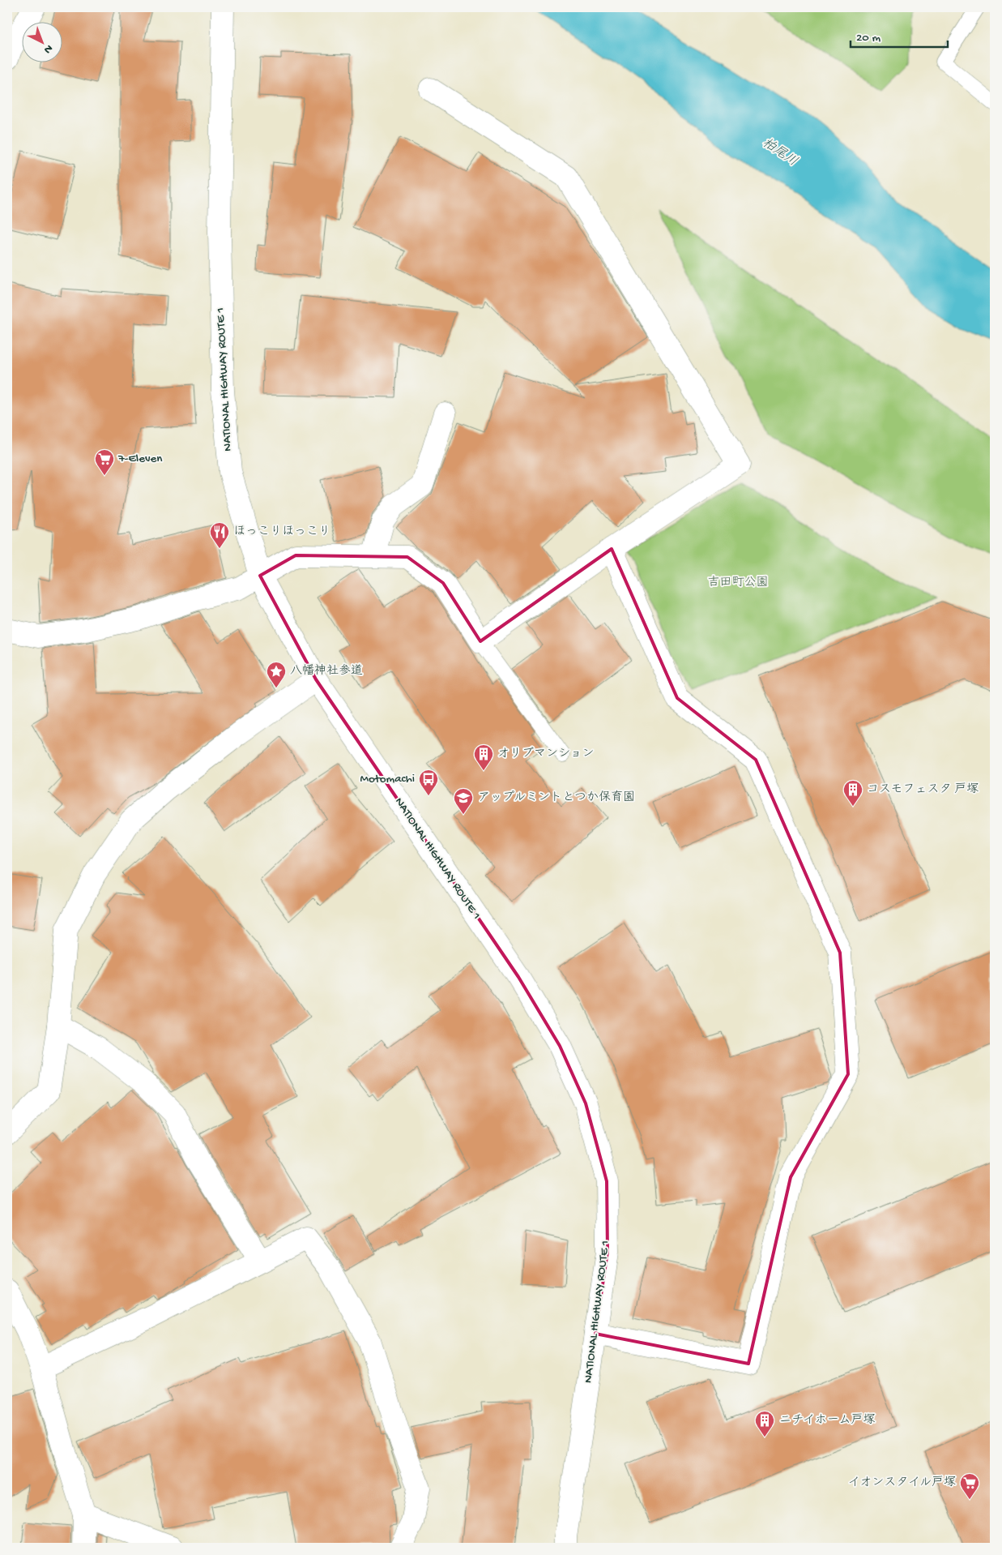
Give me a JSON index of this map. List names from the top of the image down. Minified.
{"streets":{"main road":["NATIONAL HIGHWAY ROUTE 1"]},"water":["柏尾川"],"parks":["吉田町公園"],"places":{"supermarket":["7-Eleven","イオンスタイル戸塚"],"restaurant":["ほっこりほっこり"],"place":["八幡神社参道"],"building":["オリブマンション","コスモフェスタ 戸塚","ニチイホーム戸塚"],"bus stop":["Motomachi"],"school or university":["アップルミントとつか保育園"]},"scale_bar":"20 m","north":"bottom right"}
